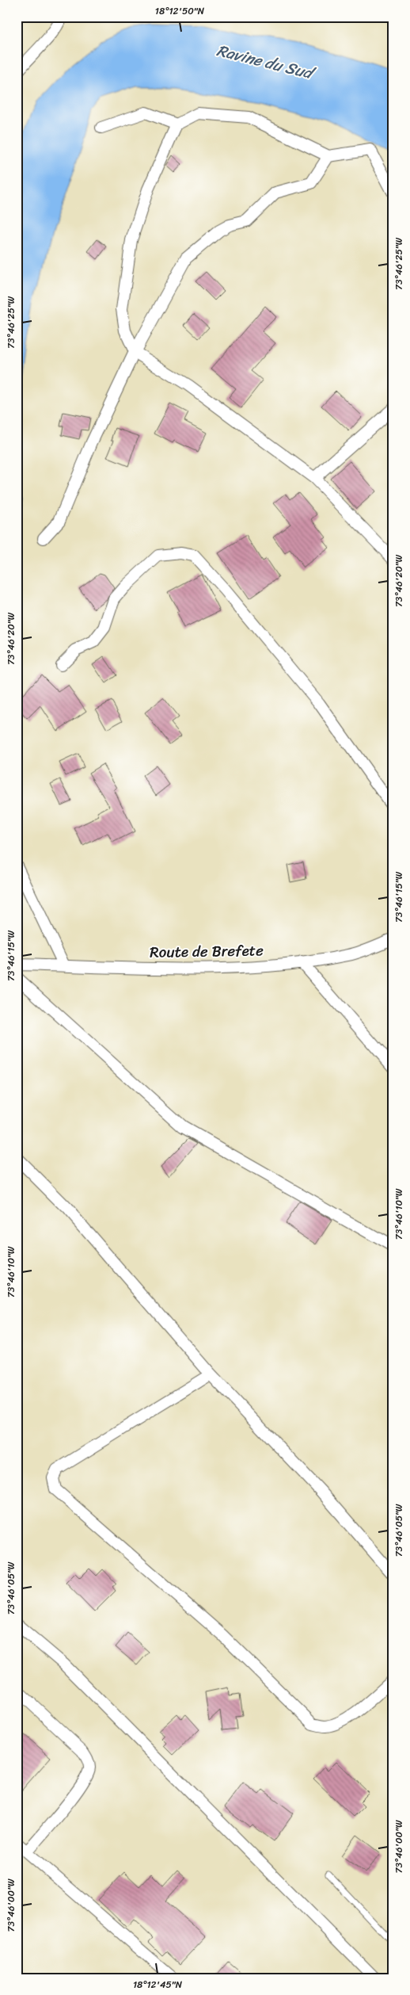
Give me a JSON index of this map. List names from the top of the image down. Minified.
{"streets":{"street":["Route de Brefete"]},"water":["Ravine du Sud"],"coordinates":["18°12'50\"N","73°46'25\"W","73°46'20\"W","73°46'15\"W","73°46'10\"W","73°46'05\"W","73°46'00\"W","18°12'45\"N"]}
